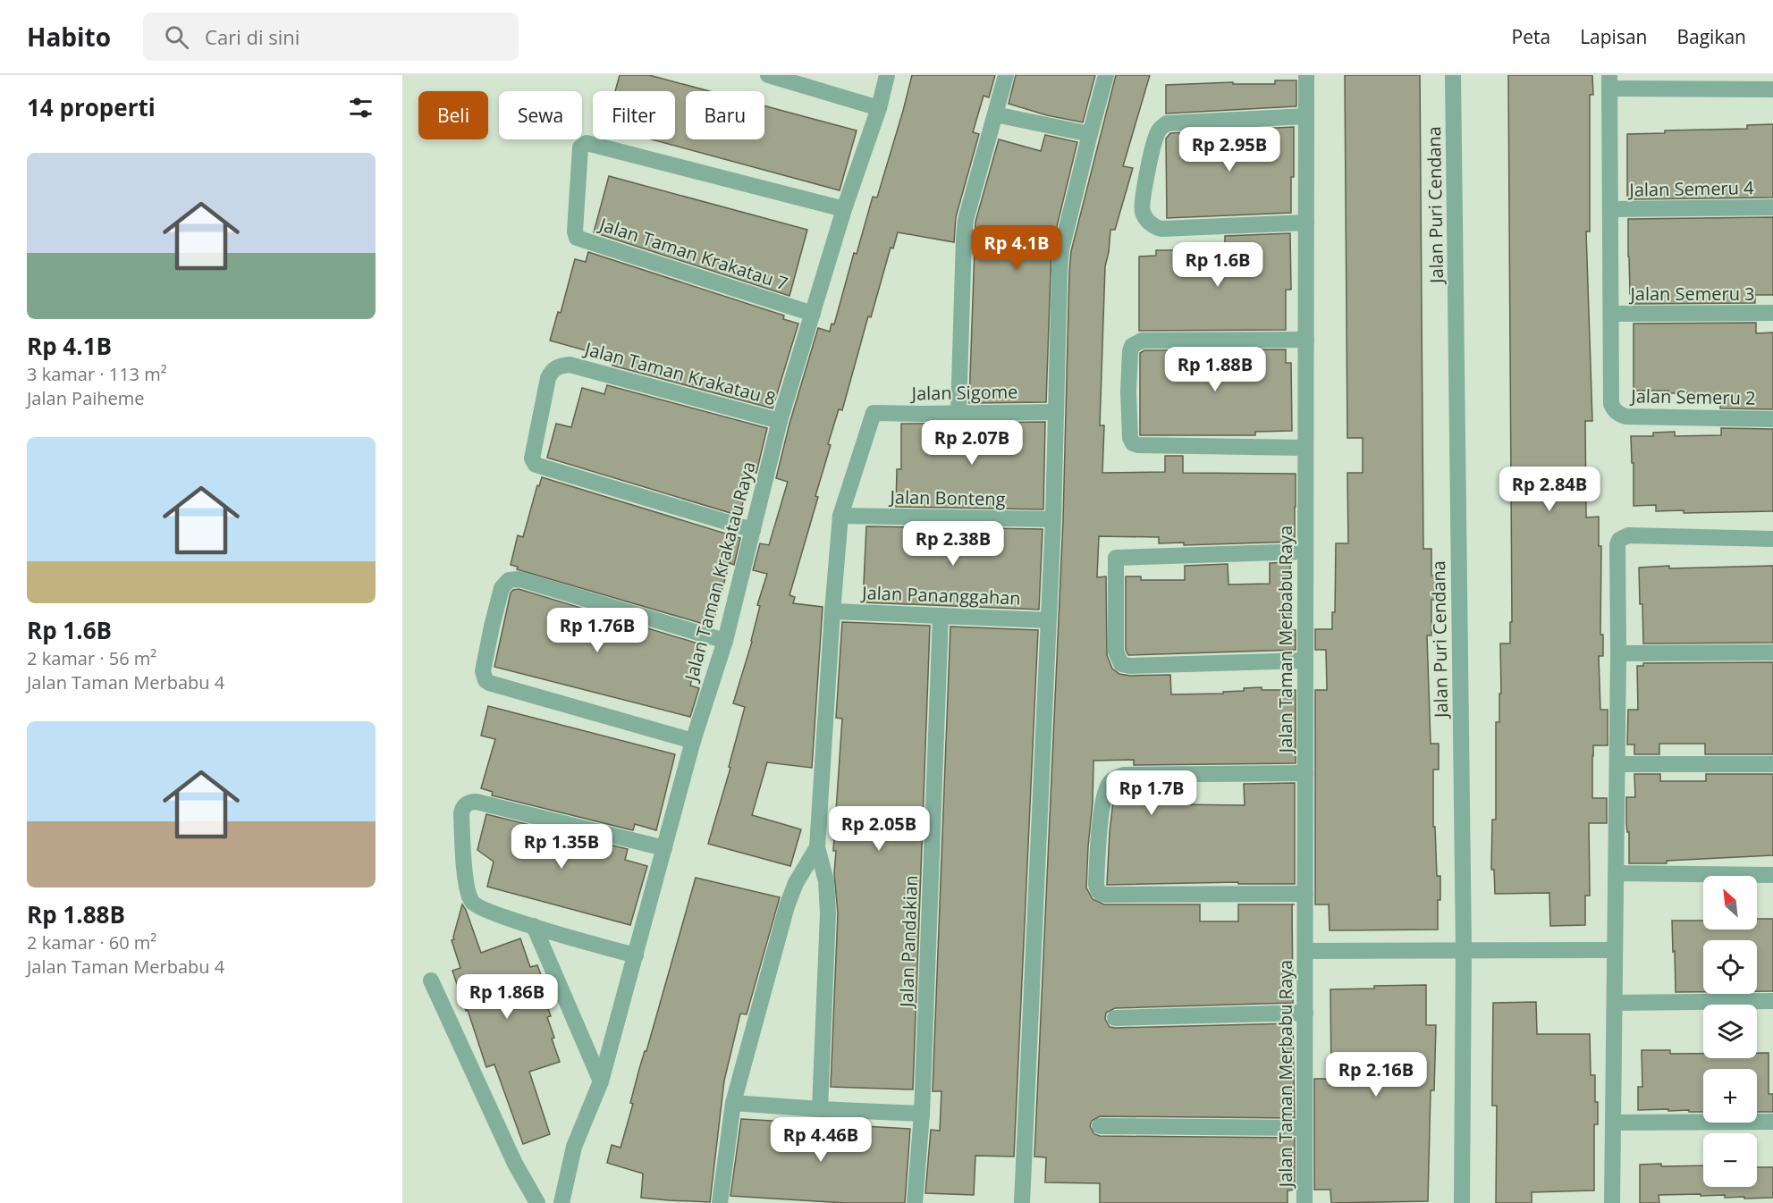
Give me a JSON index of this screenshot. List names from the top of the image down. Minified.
{"streets":{"street":["Jalan Semeru 4","Jalan Puri Cendana","Jalan Taman Krakatau 7","Jalan Semeru 3","Jalan Taman Krakatau 8","Jalan Sigome","Jalan Semeru 2","Jalan Bonteng","Jalan Taman Krakatau Raya","Jalan Pananggahan","Jalan Taman Merbabu Raya","Jalan Pandakian"]},"crossings":[["Jalan Taman Krakatau 7","Jalan Taman Krakatau Raya"],["Jalan Semeru 3","Jalan Semeru 2"],["Jalan Taman Krakatau 8","Jalan Taman Krakatau Raya"],["Jalan Sigome","Jalan Bonteng"],["Jalan Pananggahan","Jalan Pandakian"]],"north":"top left","page":{"header":"Habito","search":"Cari di sini","nav":["Peta","Lapisan","Bagikan"],"heading":"14 properti","chip":["Beli","Sewa","Filter","Baru"],"price":["Rp 2.95B","Rp 4.1B","Rp 1.6B","Rp 1.88B","Rp 2.07B","Rp 2.84B","Rp 2.38B","Rp 1.76B","Rp 1.7B","Rp 2.05B","Rp 1.35B","Rp 1.86B","Rp 2.16B","Rp 4.46B"],"list":[{"name":"Rp 4.1B","note":"3 kamar · 113 m² · Jalan Paiheme"},{"name":"Rp 1.6B","note":"2 kamar · 56 m² · Jalan Taman Merbabu 4"},{"name":"Rp 1.88B","note":"2 kamar · 60 m² · Jalan Taman Merbabu 4"}],"map_buttons":["+","−"]}}
